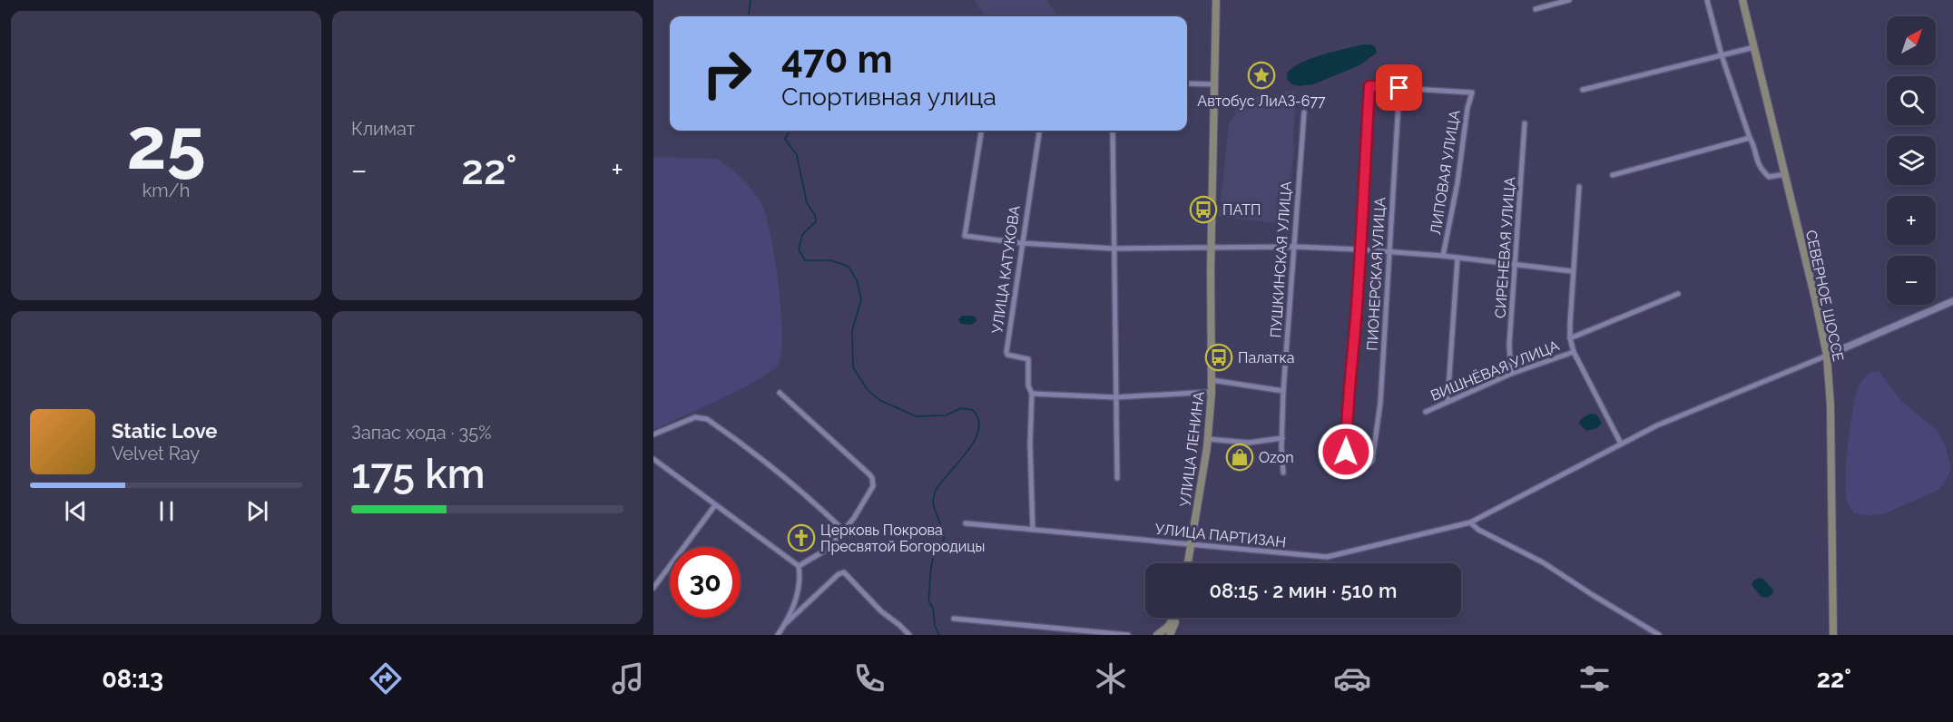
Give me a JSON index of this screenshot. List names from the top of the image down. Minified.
{"streets":{"main road":["СЕВЕРНОЕ ШОССЕ","УЛИЦА ЛЕНИНА"],"street":["ЛИПОВАЯ УЛИЦА","СИРЕНЕВАЯ УЛИЦА","ПУШКИНСКАЯ УЛИЦА","УЛИЦА КАТУКОВА","ПИОНЕРСКАЯ УЛИЦА","ВИШНЁВАЯ УЛИЦА","УЛИЦА ПАРТИЗАН"]},"crossings":[["ЛИПОВАЯ УЛИЦА","ПИОНЕРСКАЯ УЛИЦА"],["СИРЕНЕВАЯ УЛИЦА","ВИШНЁВАЯ УЛИЦА"],["УЛИЦА КАТУКОВА","УЛИЦА ПАРТИЗАН"],["СЕВЕРНОЕ ШОССЕ","УЛИЦА ПАРТИЗАН"],["УЛИЦА ЛЕНИНА","УЛИЦА ПАРТИЗАН"]],"places":{"place":["Автобус ЛиАЗ-677"],"bus stop":["ПАТП","Палатка"],"shop":["Ozon"],"church":["Церковь Покрова Пресвятой Богородицы"]},"north":"top right","page":{"tile":[["25","km/h"],"Климат",["Запас хода · 35%","175 km"]],"map_buttons":["+","−"],"turn":["470 m","Спортивная улица"],"heat":["−","22°","+"],"song":["Static Love","Velvet Ray"],"limit":"30","trip":"08:15 · 2 мин · 510 m","tabs":["08:13","22°"]}}
